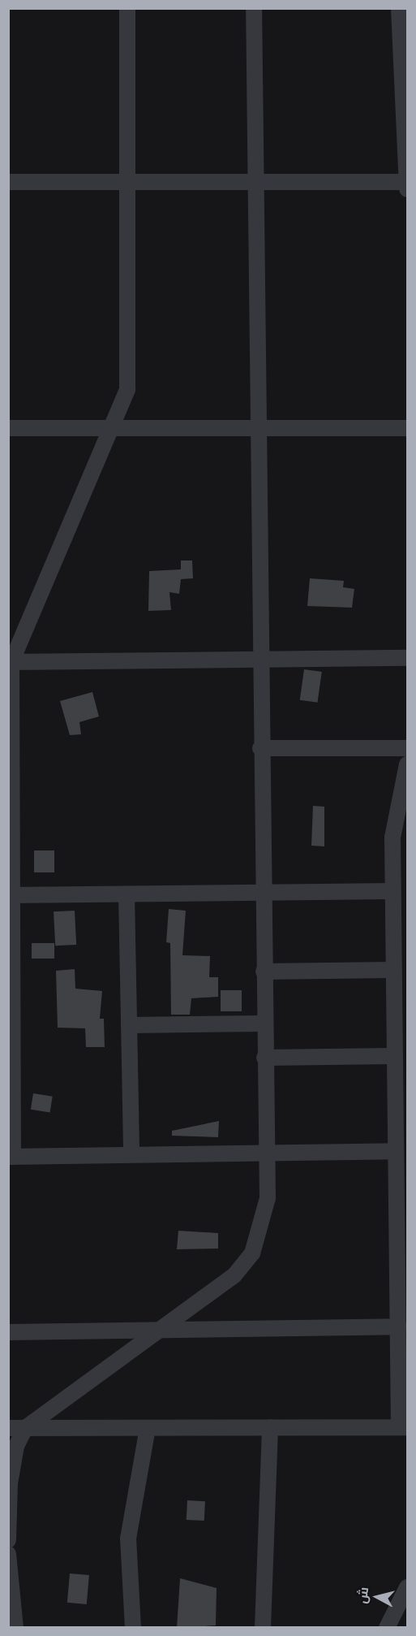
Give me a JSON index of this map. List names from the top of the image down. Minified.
{"north":"left"}
